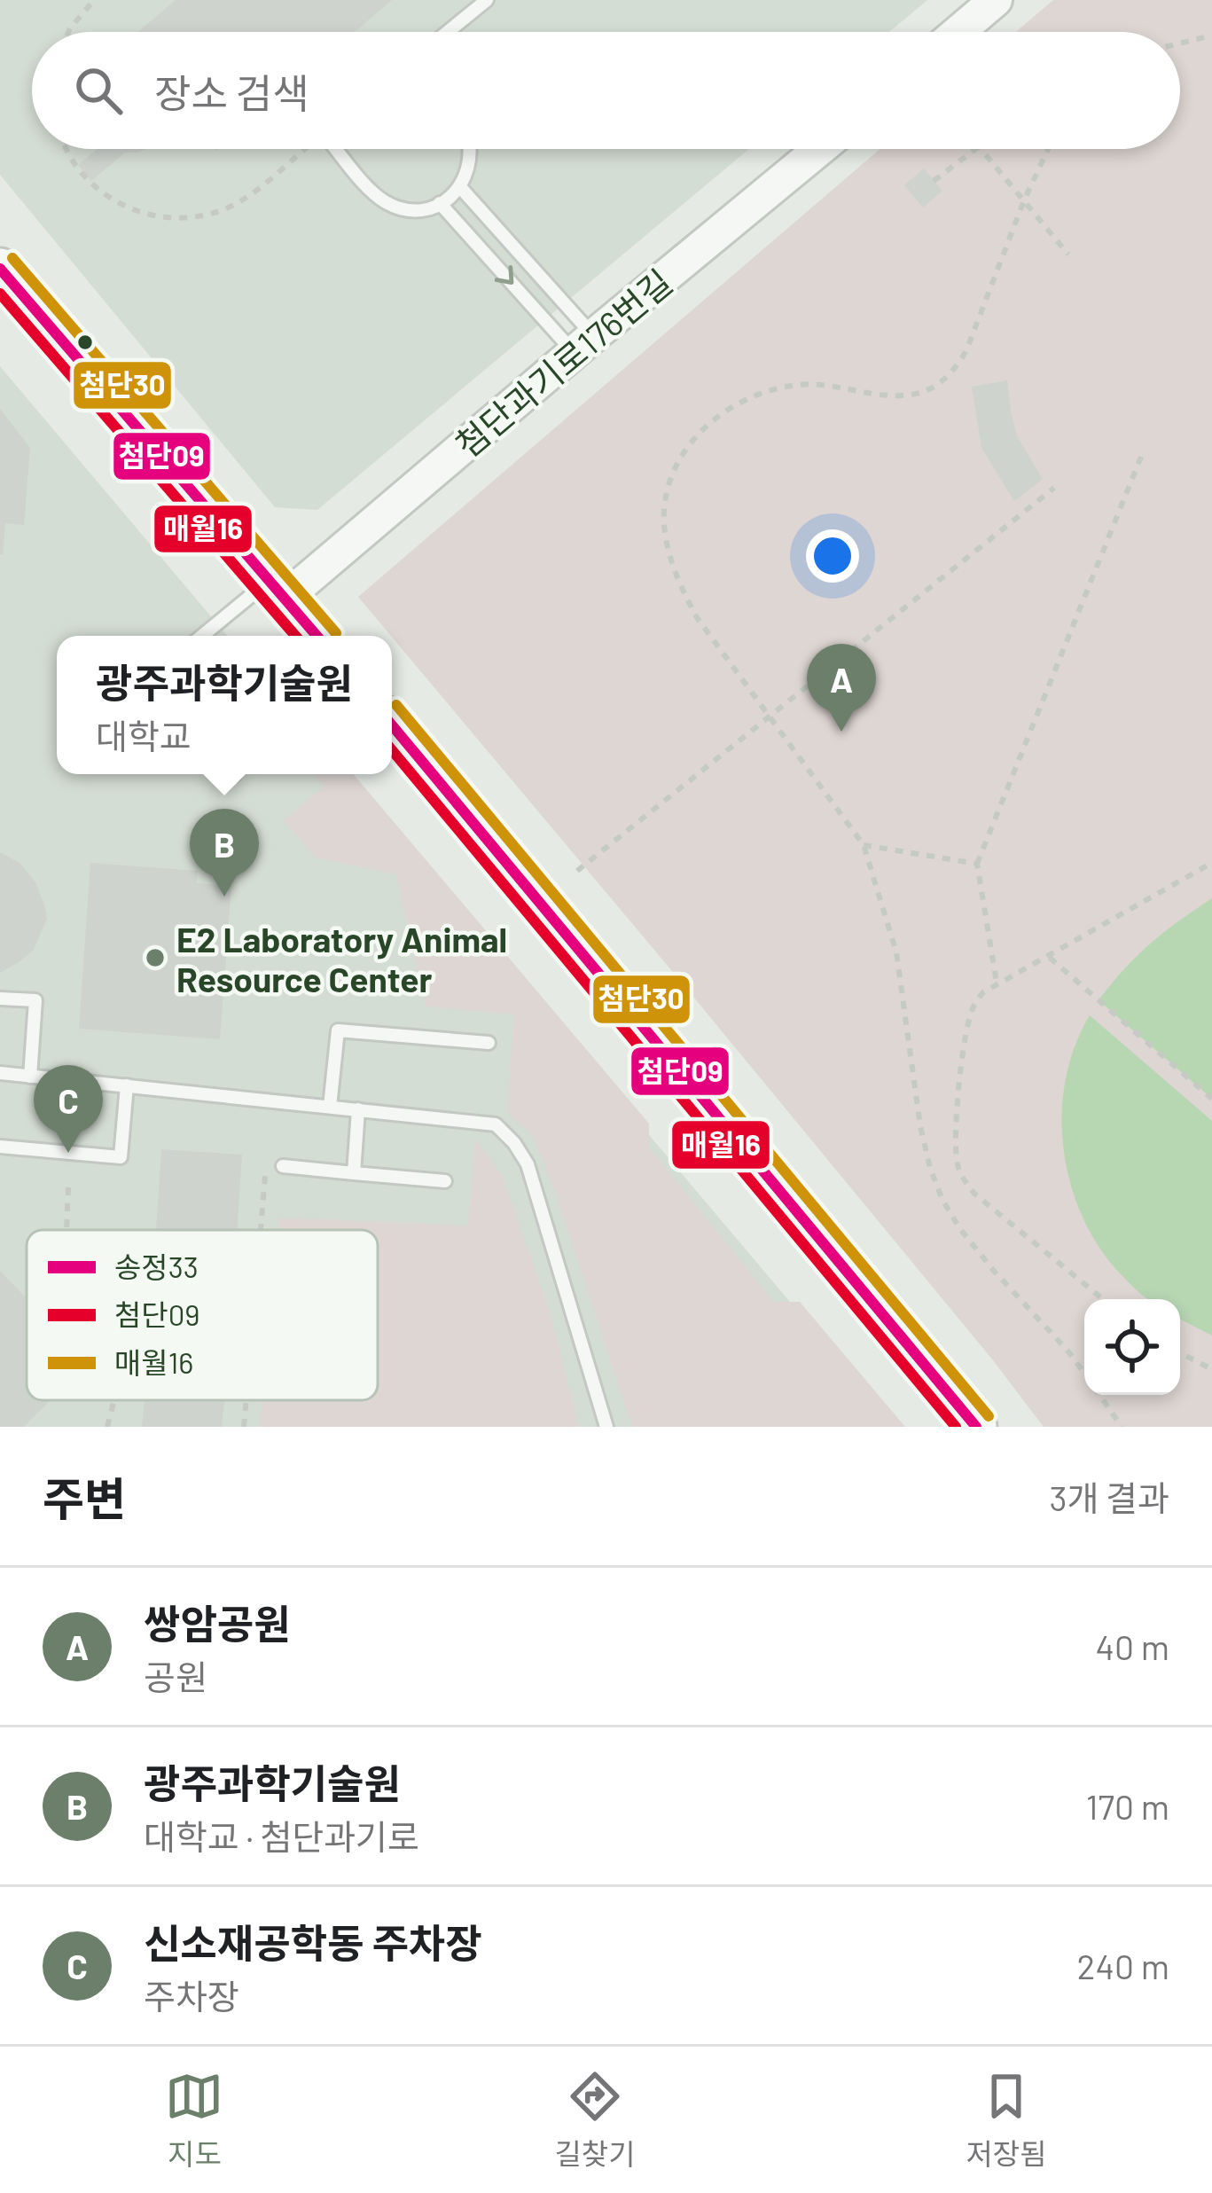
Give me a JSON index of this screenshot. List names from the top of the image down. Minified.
{"streets":{"street":["첨단과기로176번길"]},"places":["E2 Laboratory Animal Resource Center"],"lines":["transit line 첨단30","transit line 첨단09","transit line 매월16"],"legend":["송정33","첨단09","매월16"],"page":{"search":"장소 검색","popup":["광주과학기술원","대학교"],"pins":["A","B","C"],"heading":["주변","3개 결과"],"list":[{"mark":"A","name":"쌍암공원","note":"공원","value":"40 m"},{"mark":"B","name":"광주과학기술원","note":"대학교 · 첨단과기로","value":"170 m"},{"mark":"C","name":"신소재공학동 주차장","note":"주차장","value":"240 m"}],"nav":["지도","길찾기","저장됨"]}}
